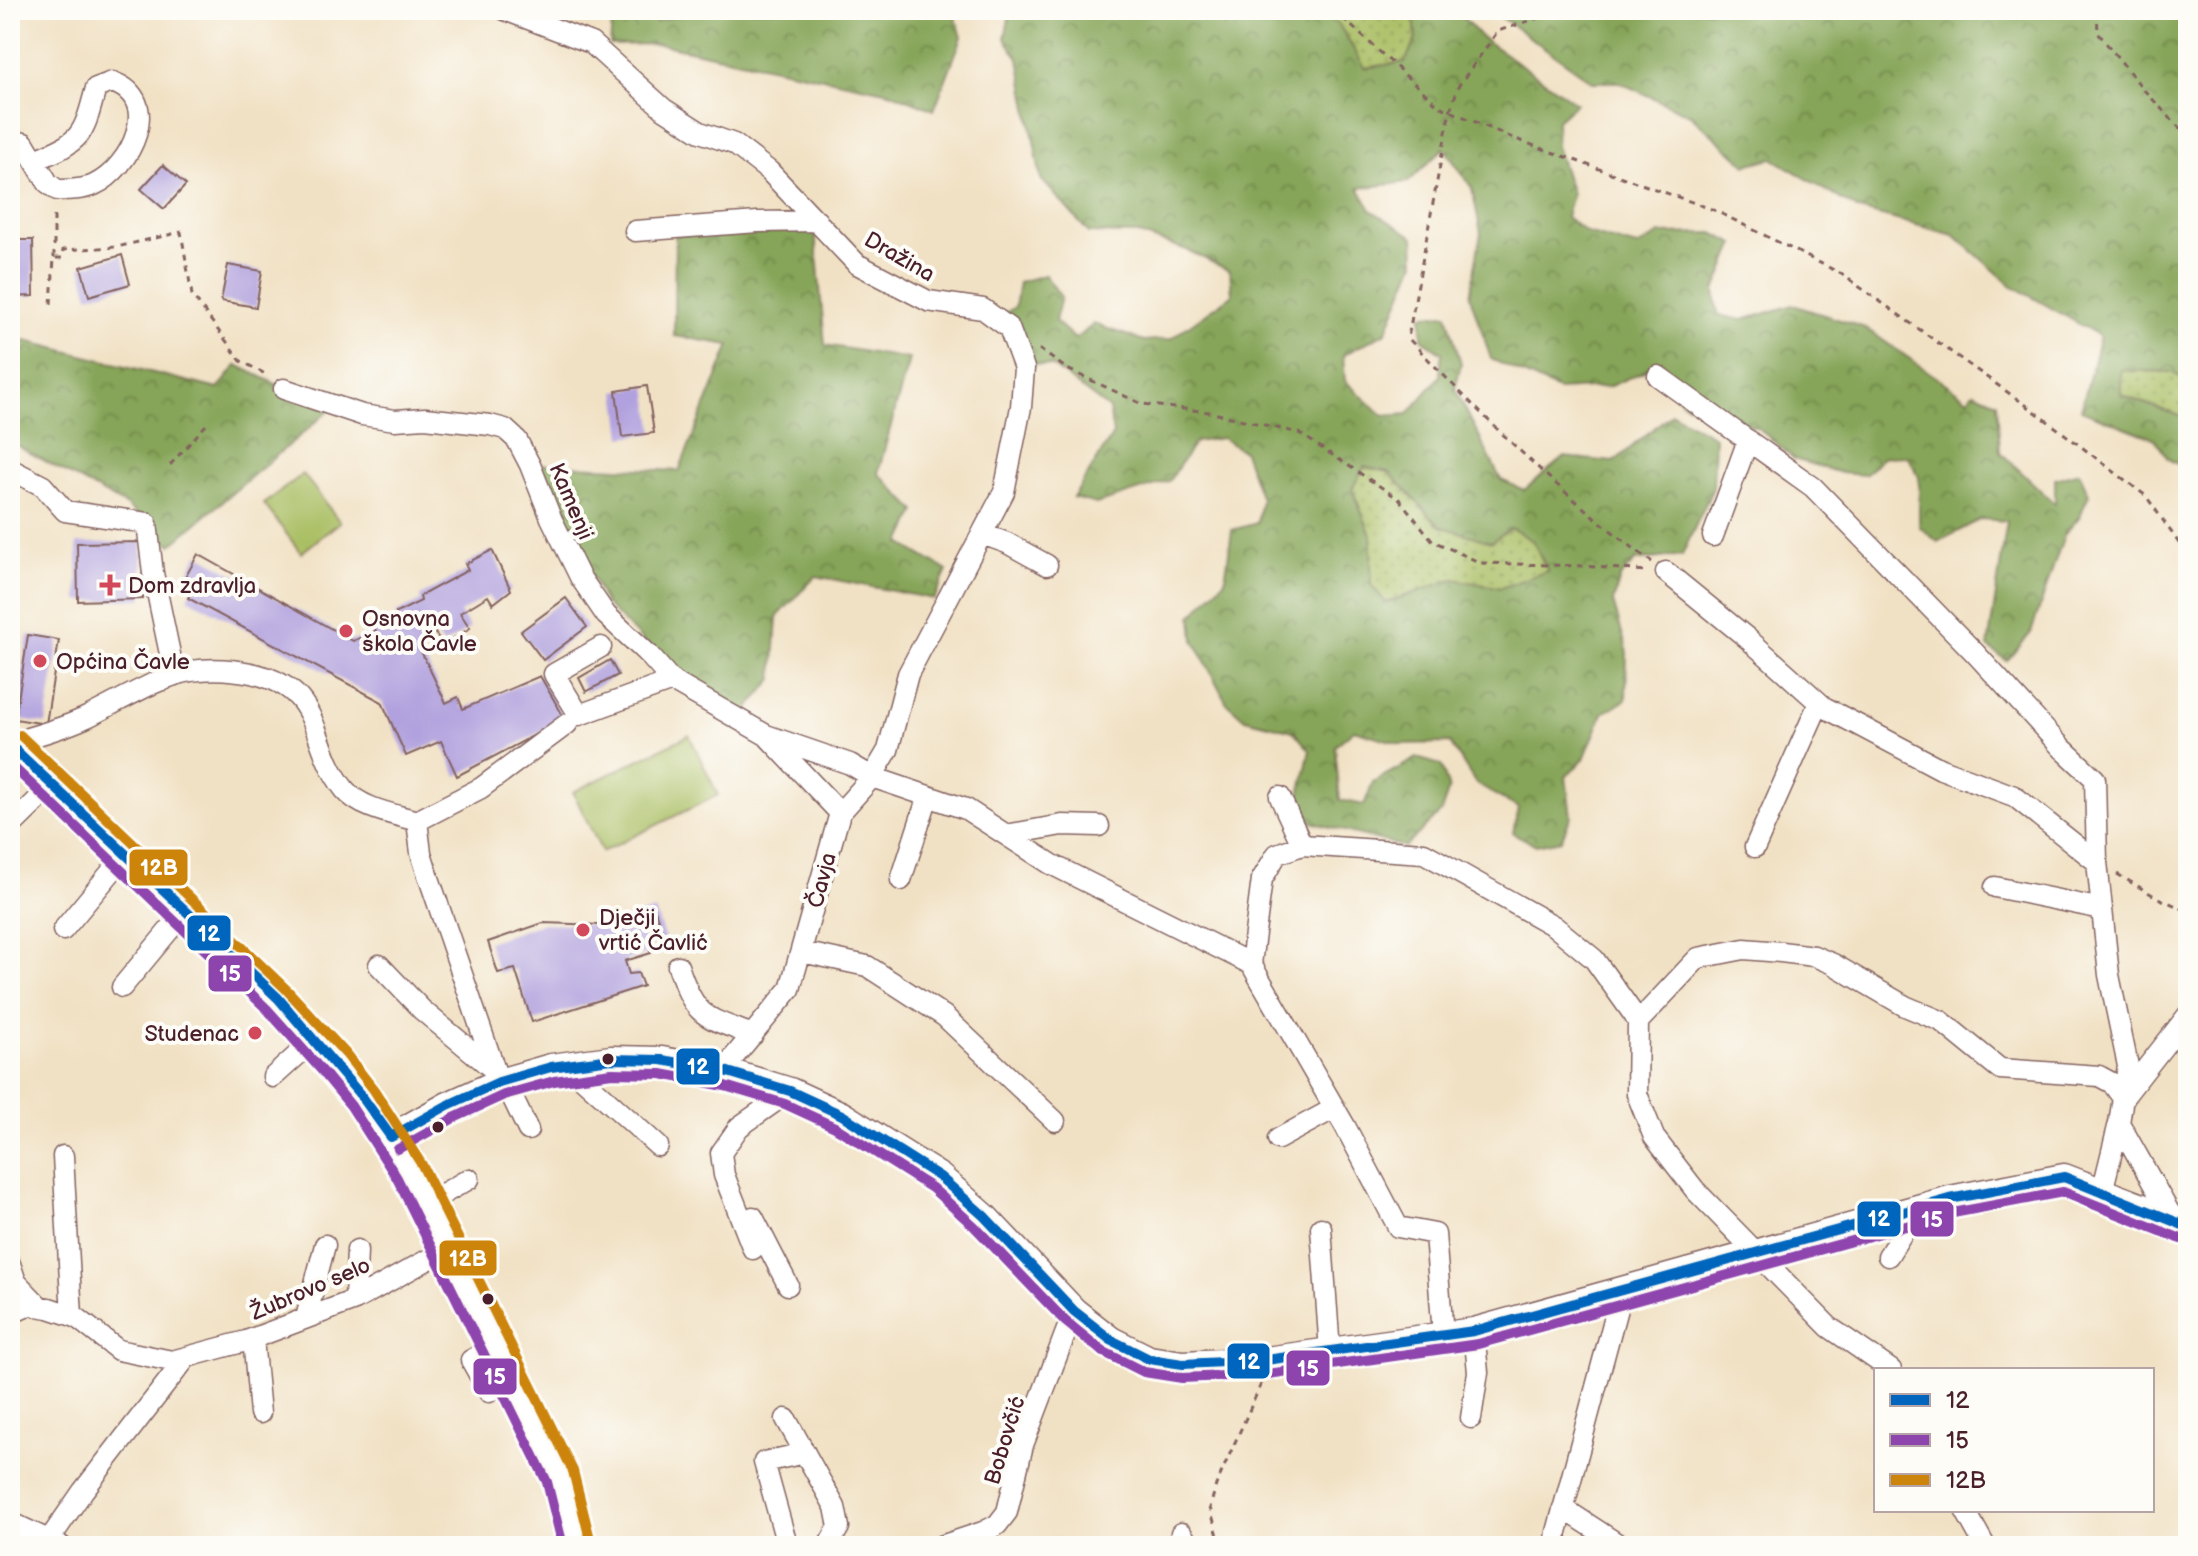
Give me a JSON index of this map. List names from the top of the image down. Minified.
{"streets":{"street":["Dražina","Kamenji","Čavja","Žubrovo selo","Bobovčić"]},"crossings":[["Kamenji","Čavja"]],"places":{"health":["Dom zdravlja"],"other":["Osnovna škola Čavle","Općina Čavle","Dječji vrtić Čavlić","Studenac"]},"lines":["transit line 12B","transit line 12","transit line 15"],"legend":["12","15","12B"]}
